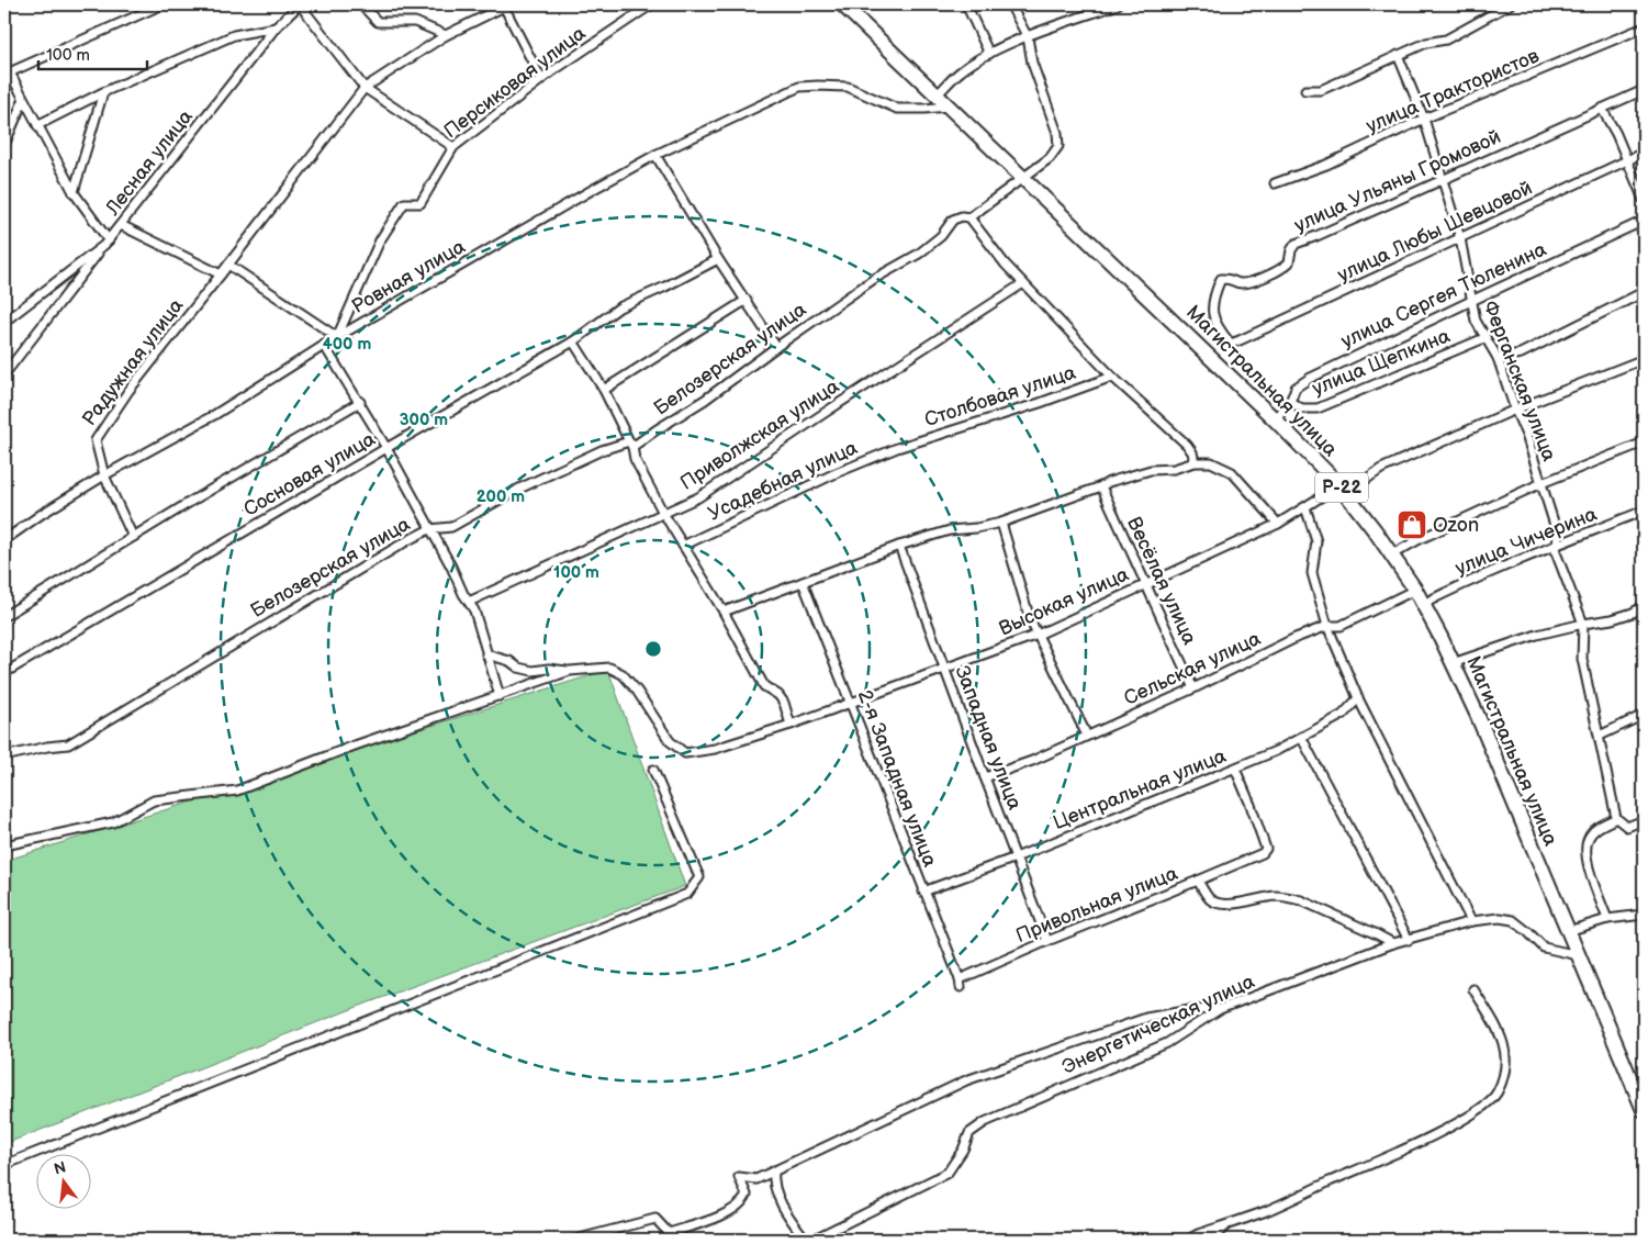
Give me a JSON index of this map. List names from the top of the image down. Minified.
{"streets":{"highway":["Магистральная улица","Р-22"],"street":["Персиковая улица","улица Трактористов","Лесная улица","улица Ульяны Громовой","улица Любы Шевцовой","Ровная улица","улица Сергея Тюленина","Белозерская улица","Радужная улица","улица Щепкина","Ферганская улица","Столбовая улица","Приволжская улица","Сосновая улица","Усадебная улица","улица Чичерина","Весёлая улица","Высокая улица","Сельская улица","Западная улица","2-я Западная улица","Центральная улица","Привольная улица","Энергетическая улица"]},"crossings":[["Персиковая улица","Ровная улица"],["улица Трактористов","Ферганская улица"],["улица Ульяны Громовой","улица Любы Шевцовой"],["улица Ульяны Громовой","Ферганская улица"],["улица Любы Шевцовой","Ферганская улица"],["Ровная улица","Радужная улица"],["Ровная улица","Магистральная улица"],["улица Сергея Тюленина","улица Щепкина"],["улица Сергея Тюленина","Магистральная улица"],["улица Сергея Тюленина","Ферганская улица"],["Белозерская улица","Магистральная улица"],["улица Щепкина","Ферганская улица"],["Магистральная улица","улица Чичерина"],["Магистральная улица","Высокая улица"],["Магистральная улица","Сельская улица"],["Магистральная улица","Энергетическая улица"],["Ферганская улица","улица Чичерина"],["Столбовая улица","Усадебная улица"],["Весёлая улица","Высокая улица"],["Весёлая улица","Сельская улица"],["Высокая улица","Западная улица"],["Высокая улица","2-я Западная улица"],["Сельская улица","Западная улица"],["Западная улица","Центральная улица"],["Западная улица","Привольная улица"],["2-я Западная улица","Центральная улица"],["2-я Западная улица","Привольная улица"],["Привольная улица","Энергетическая улица"]],"places":{"shop":["Ozon"]},"scale_bar":"100 m","north":"top","rings":["400 m","300 m","200 m","100 m"]}
